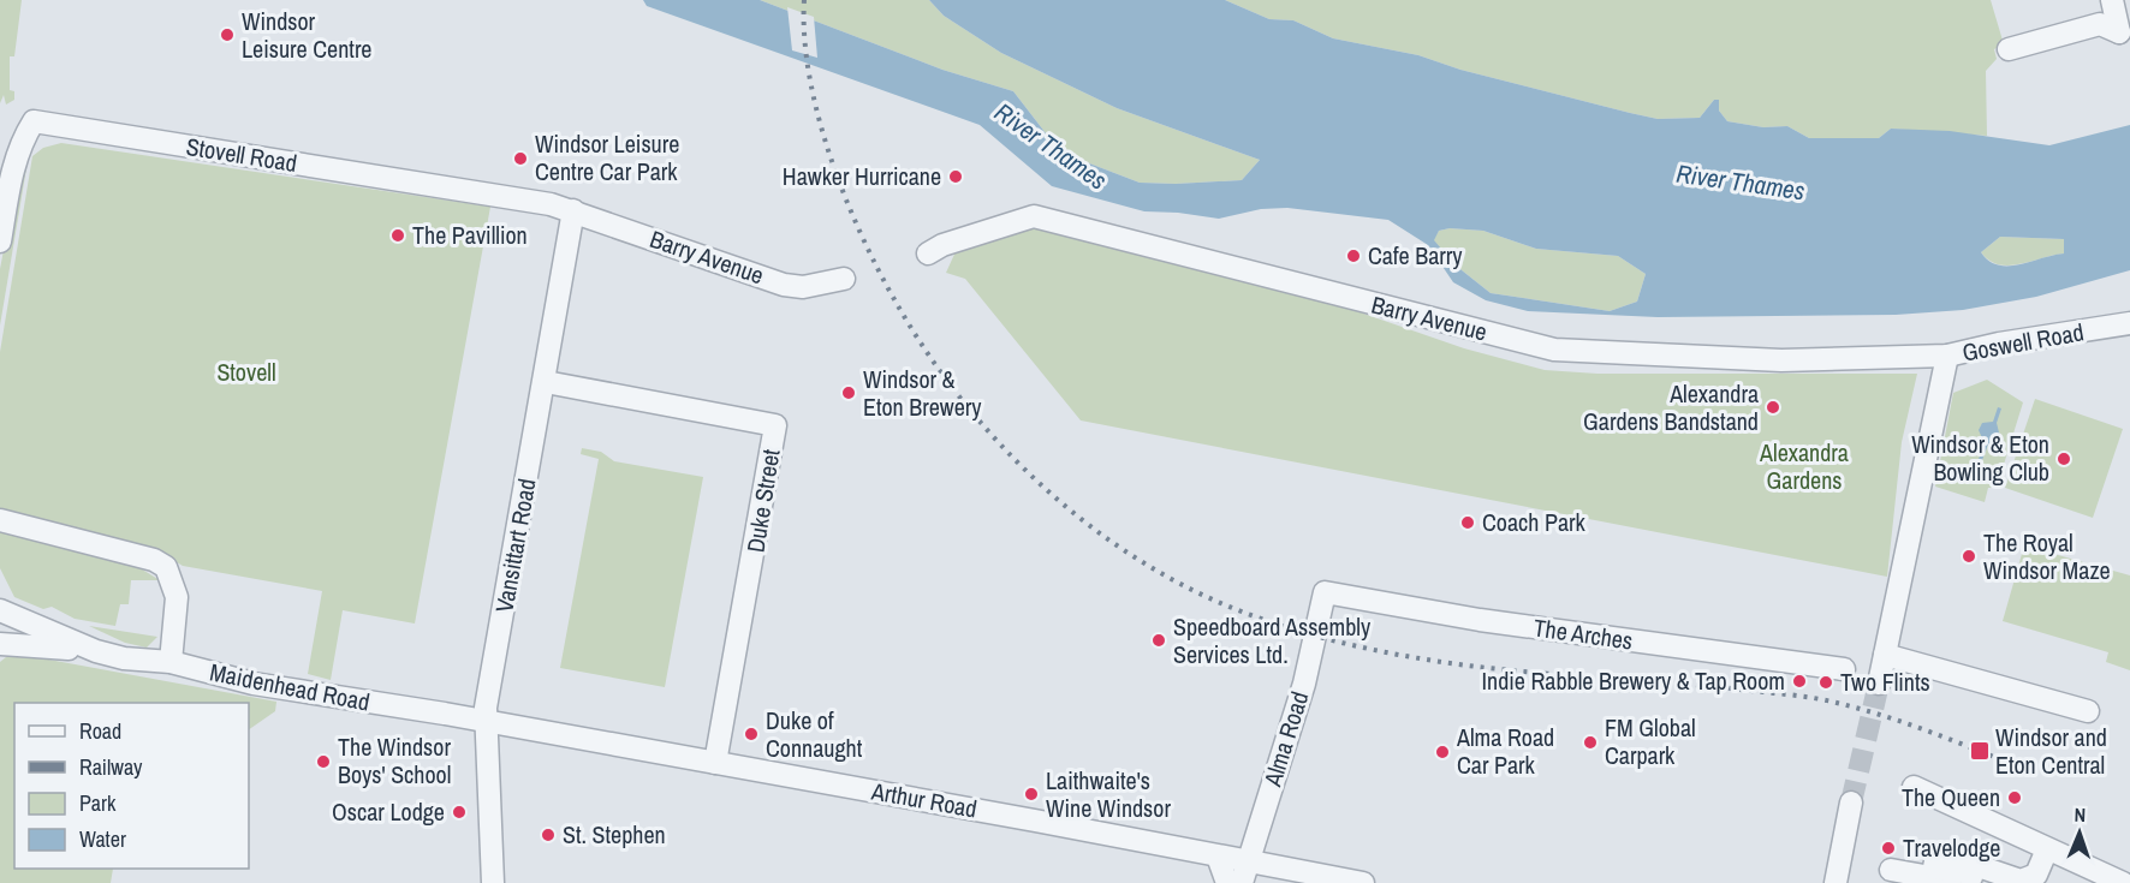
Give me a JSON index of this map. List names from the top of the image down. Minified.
{"streets":{"street":["Stovell Road","Barry Avenue","Goswell Road","Duke Street","Vansittart Road","The Arches","Maidenhead Road","Alma Road","Arthur Road"]},"crossings":[["Stovell Road","Barry Avenue"],["Stovell Road","Vansittart Road"],["Barry Avenue","Goswell Road"],["Barry Avenue","Vansittart Road"],["Duke Street","Vansittart Road"],["Duke Street","Arthur Road"],["Vansittart Road","Maidenhead Road"],["Vansittart Road","Arthur Road"],["The Arches","Alma Road"],["Maidenhead Road","Arthur Road"],["Alma Road","Arthur Road"]],"water":["River Thames"],"parks":["Stovell","Alexandra Gardens"],"places":{"other":["Windsor Leisure Centre","Windsor Leisure Centre Car Park","Hawker Hurricane","The Pavillion","Cafe Barry","Windsor & Eton Brewery","Alexandra Gardens Bandstand","Windsor & Eton Bowling Club","Coach Park","The Royal Windsor Maze","Speedboard Assembly Services Ltd.","Indie Rabble Brewery & Tap Room","Two Flints","Duke of Connaught","FM Global Carpark","Alma Road Car Park","The Windsor Boys' School","Laithwaite's Wine Windsor","The Queen","Oscar Lodge","St. Stephen","Travelodge"],"transit":["Windsor and Eton Central"]},"legend":["Road","Railway","Park","Water"],"north":"top"}
